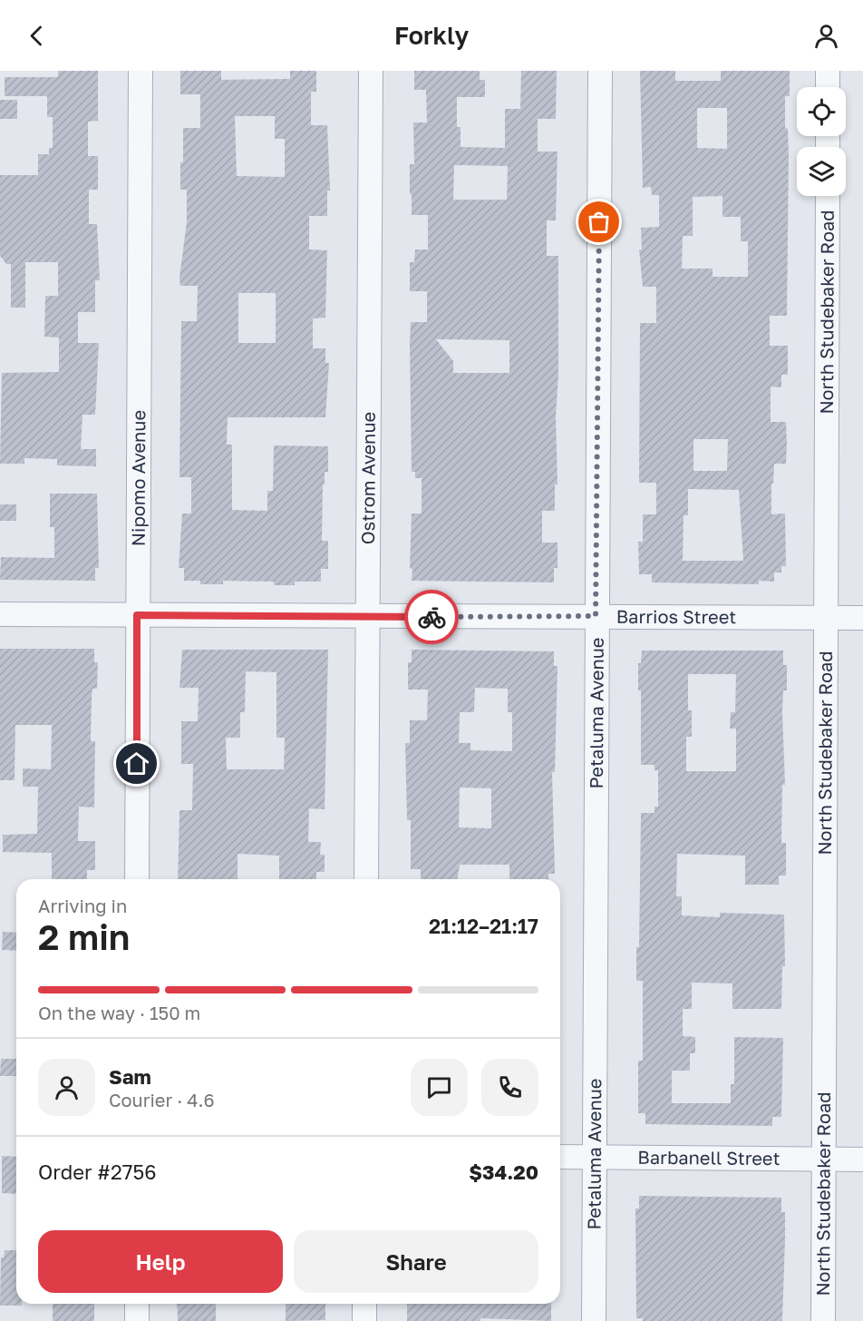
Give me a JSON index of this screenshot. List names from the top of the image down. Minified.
{"streets":{"street":["North Studebaker Road","Nipomo Avenue","Ostrom Avenue","Barrios Street","Petaluma Avenue","Barbanell Street"]},"crossings":[["North Studebaker Road","Barrios Street"],["North Studebaker Road","Barbanell Street"],["Nipomo Avenue","Barrios Street"],["Ostrom Avenue","Barrios Street"],["Barrios Street","Petaluma Avenue"],["Petaluma Avenue","Barbanell Street"]],"page":{"header":"Forkly","heading":["2 min","Arriving in","21:12–21:17"],"panel":["Sam","Courier · 4.6","Order #2756","$34.20"],"bar":"On the way · 150 m","buttons":["Help","Share"]}}
